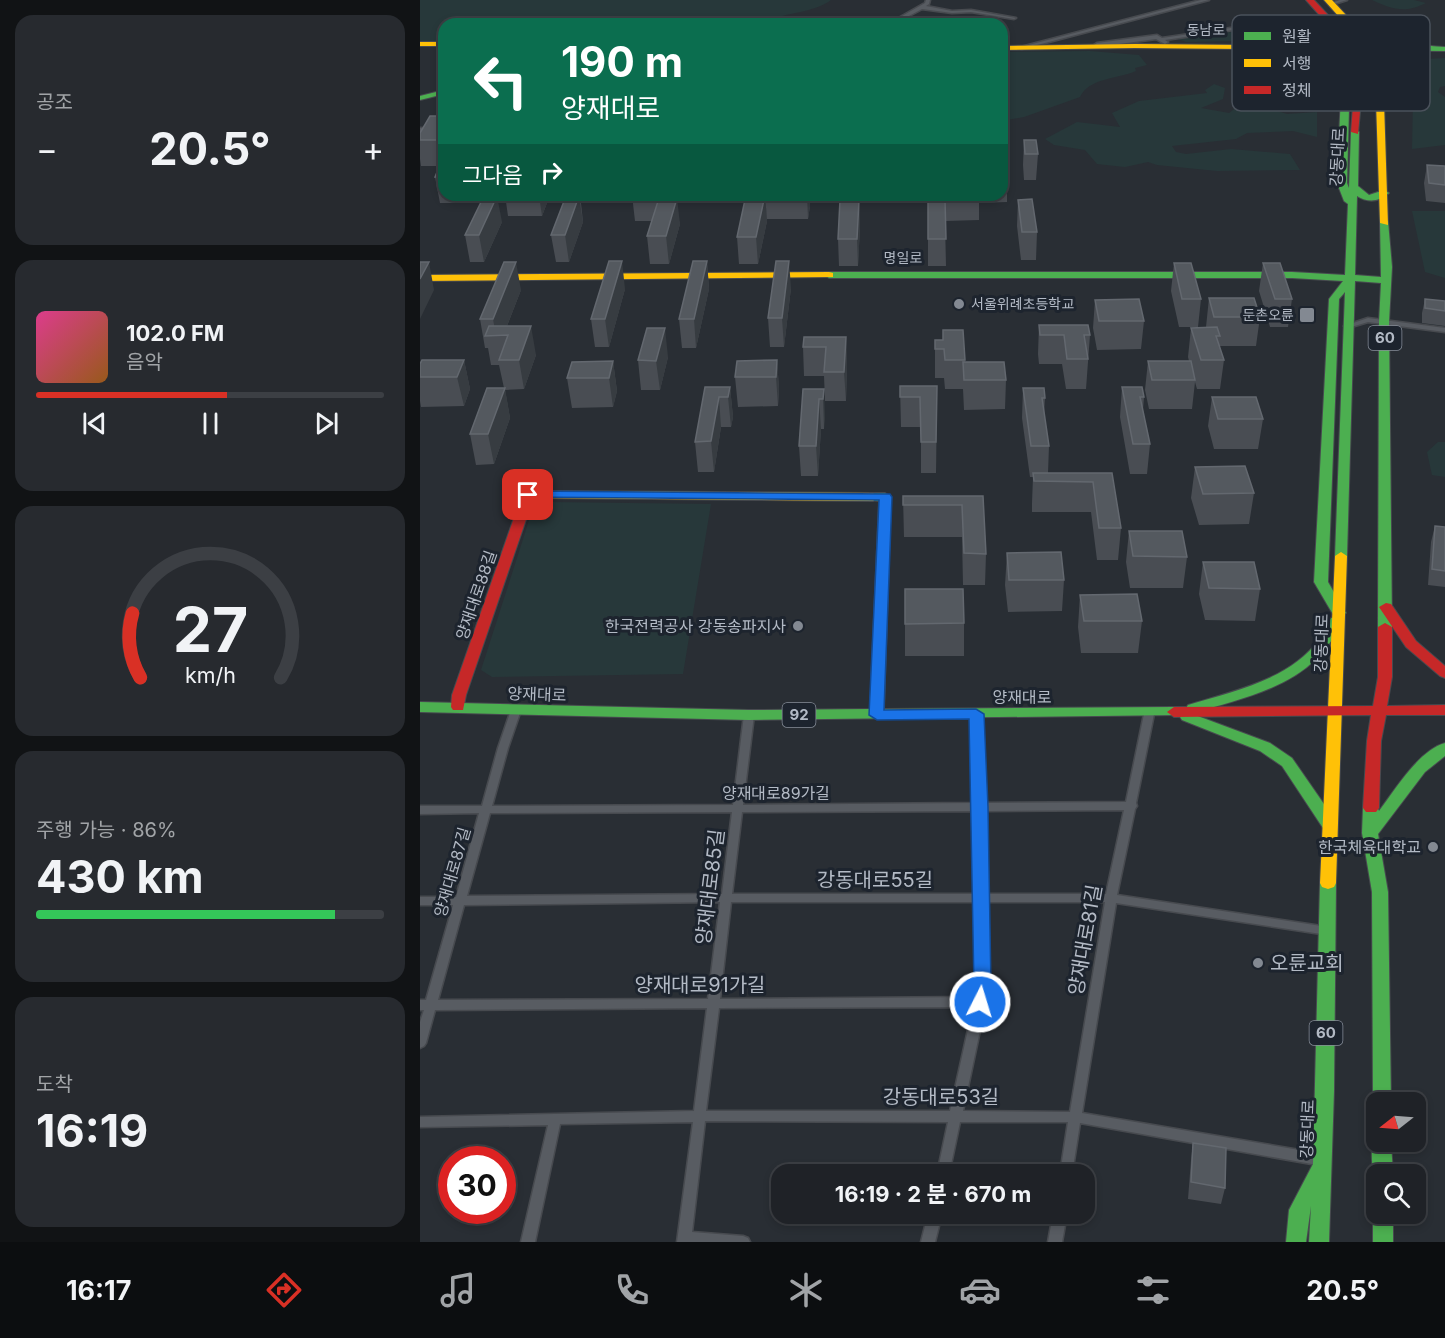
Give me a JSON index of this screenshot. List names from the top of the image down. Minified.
{"streets":{"main road":["동남로","강동대로","명일로","60","양재대로88길","양재대로","92"],"street":["양재대로89가길","양재대로87길","강동대로55길","양재대로85길","양재대로81길","양재대로91가길","강동대로53길"]},"crossings":[["강동대로","명일로"],["강동대로","양재대로"],["강동대로","강동대로55길"],["강동대로","강동대로53길"],["명일로","60"],["60","양재대로"],["양재대로88길","양재대로"],["양재대로","양재대로87길"],["양재대로","양재대로85길"],["양재대로","양재대로81길"],["양재대로89가길","양재대로87길"],["양재대로89가길","양재대로85길"],["양재대로89가길","양재대로81길"],["양재대로87길","강동대로55길"],["양재대로87길","양재대로91가길"],["강동대로55길","양재대로85길"],["강동대로55길","양재대로81길"],["양재대로85길","양재대로91가길"],["양재대로85길","강동대로53길"],["양재대로81길","강동대로53길"]],"places":{"other":["서울위례초등학교","한국전력공사 강동송파지사","한국체육대학교","오륜교회"],"transit":["둔촌오륜"]},"legend":["원활","서행","정체"],"north":"left","page":{"tile":["공조",["주행 가능 · 86%","430 km"],["도착","16:19"]],"turn":["190 m","양재대로"],"heat":["−","20.5°","+"],"then":"그다음","song":["102.0 FM","음악"],"limit":"30","trip":"16:19 · 2 분 · 670 m","tabs":["16:17","20.5°"],"gauge":["27","km/h"]}}
